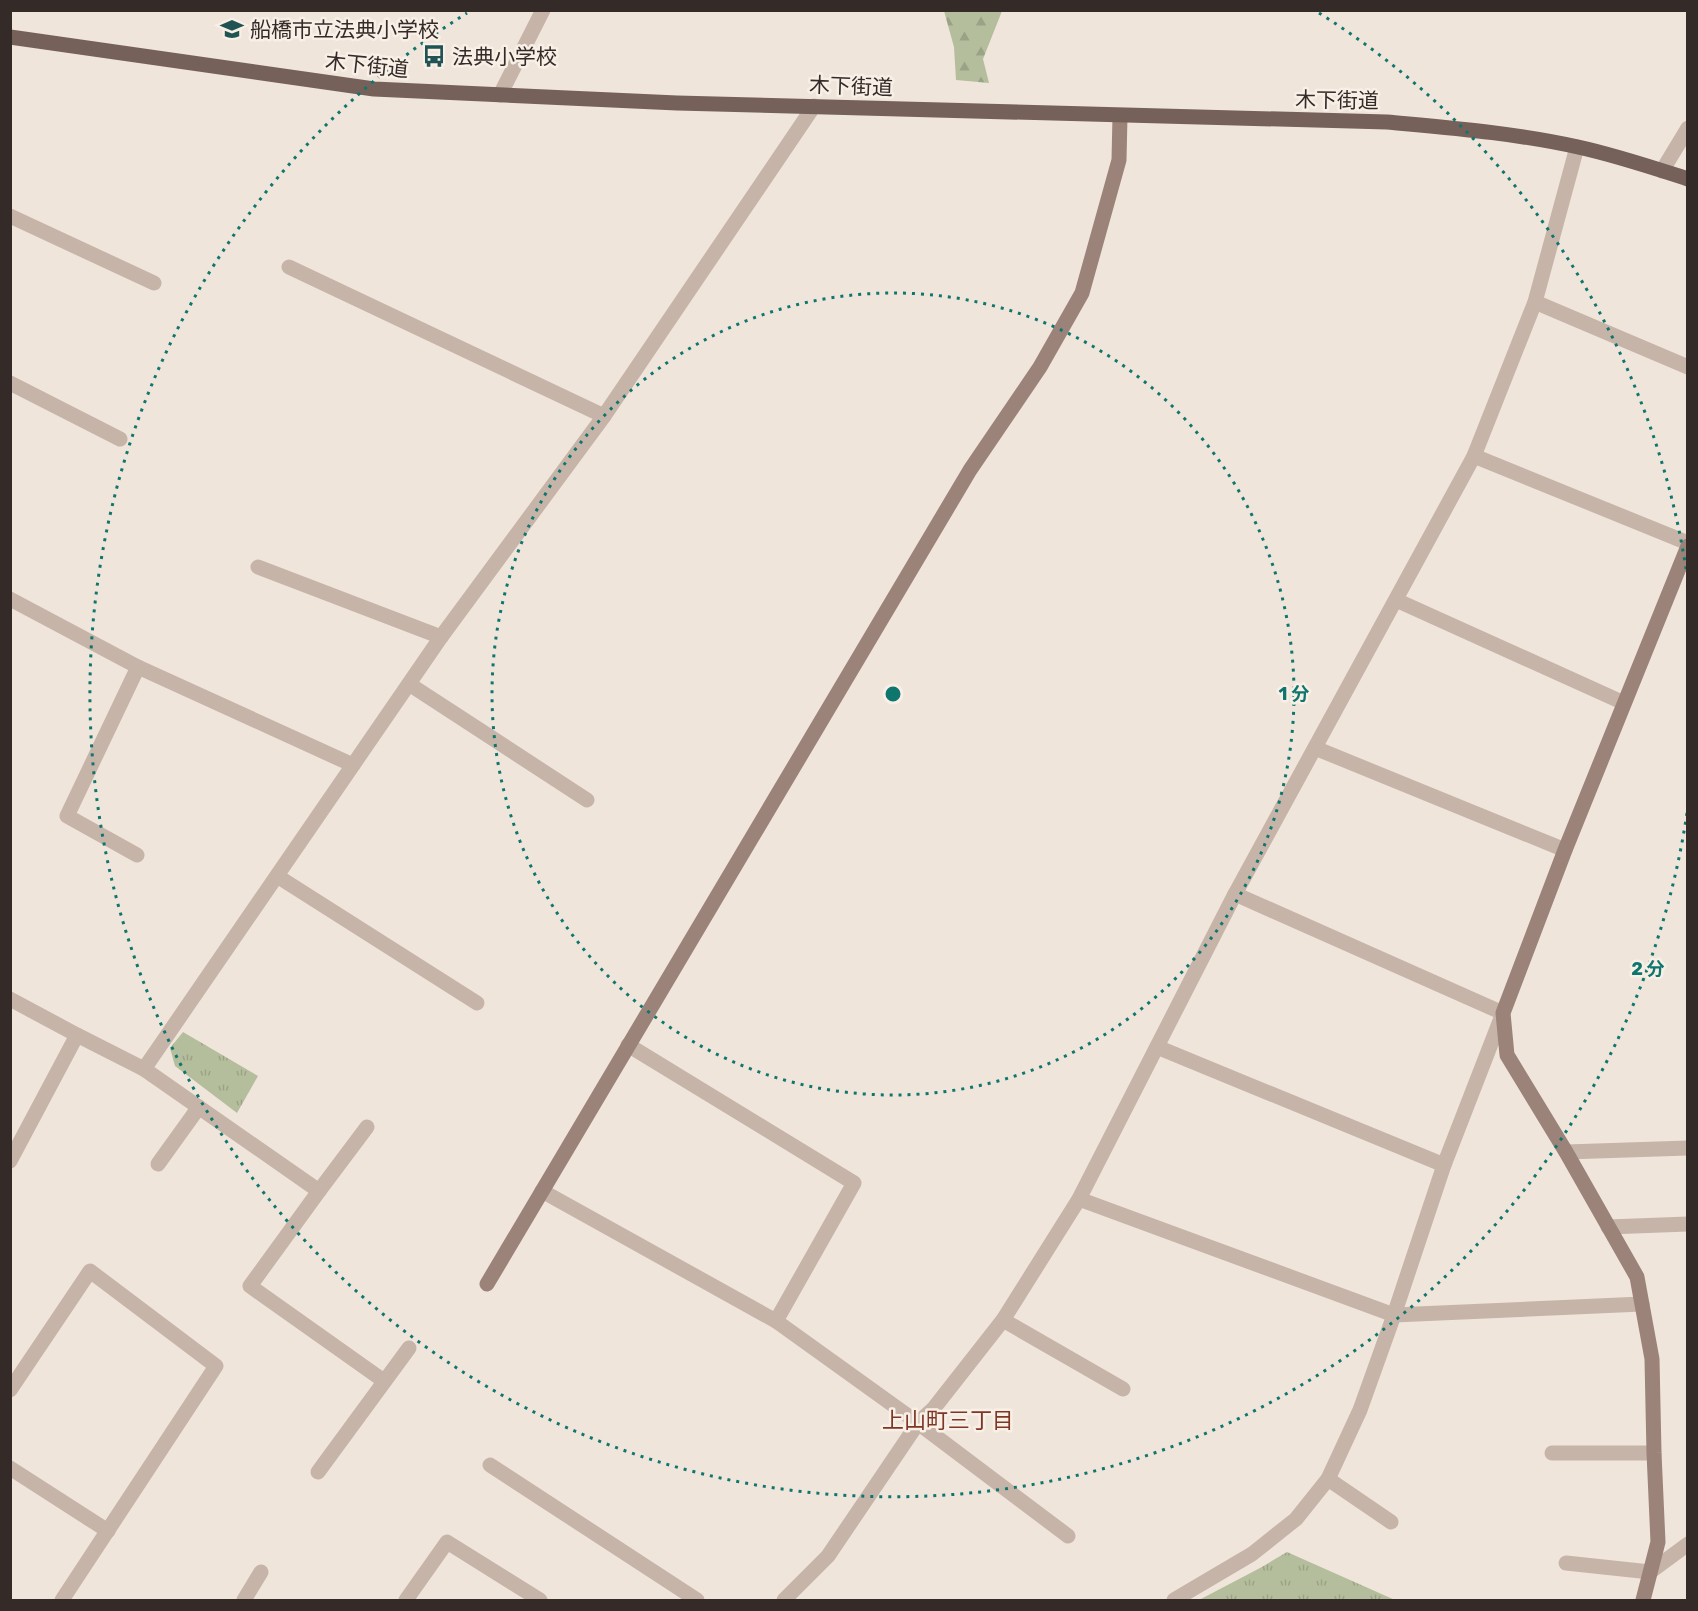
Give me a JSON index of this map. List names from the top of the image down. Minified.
{"streets":{"main road":["木下街道"]},"districts":["上山町三丁目"],"places":{"school or university":["船橋市立法典小学校"],"bus stop":["法典小学校"]},"rings":["1 分","2 分"]}
